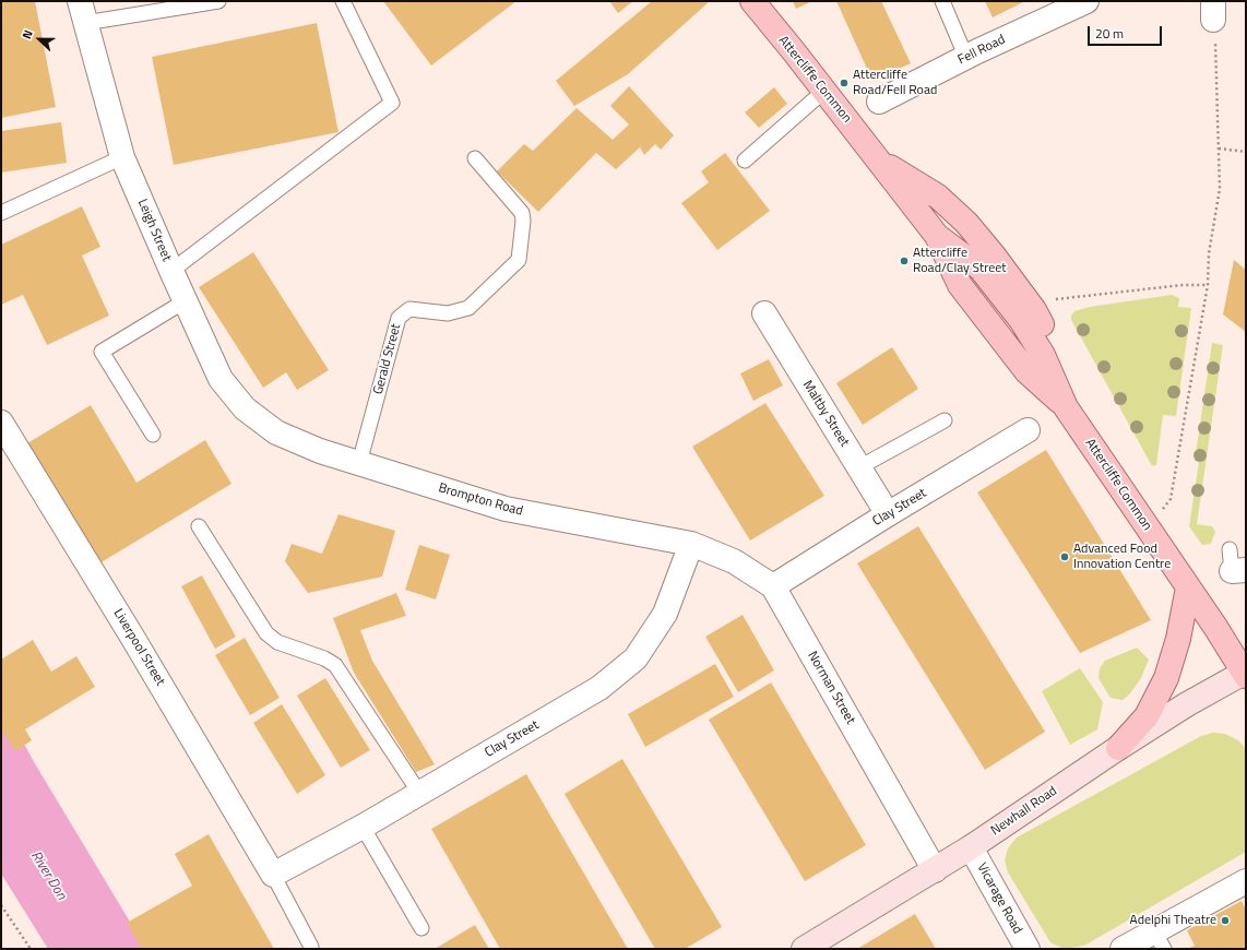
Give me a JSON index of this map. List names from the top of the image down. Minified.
{"streets":{"main road":["Attercliffe Common","Newhall Road"],"street":["Fell Road","Leigh Street","Maltby Street","Brompton Road","Clay Street","Liverpool Street","Norman Street","Vicarage Road"],"lane":["Gerald Street"]},"crossings":[["Attercliffe Common","Newhall Road"],["Leigh Street","Brompton Road"],["Gerald Street","Brompton Road"],["Maltby Street","Clay Street"],["Brompton Road","Clay Street"],["Brompton Road","Norman Street"],["Clay Street","Liverpool Street"],["Clay Street","Norman Street"],["Norman Street","Newhall Road"],["Newhall Road","Vicarage Road"]],"water":["River Don"],"places":["Attercliffe Road/Fell Road","Attercliffe Road/Clay Street","Advanced Food Innovation Centre","Adelphi Theatre"],"scale_bar":"20 m","north":"left"}
